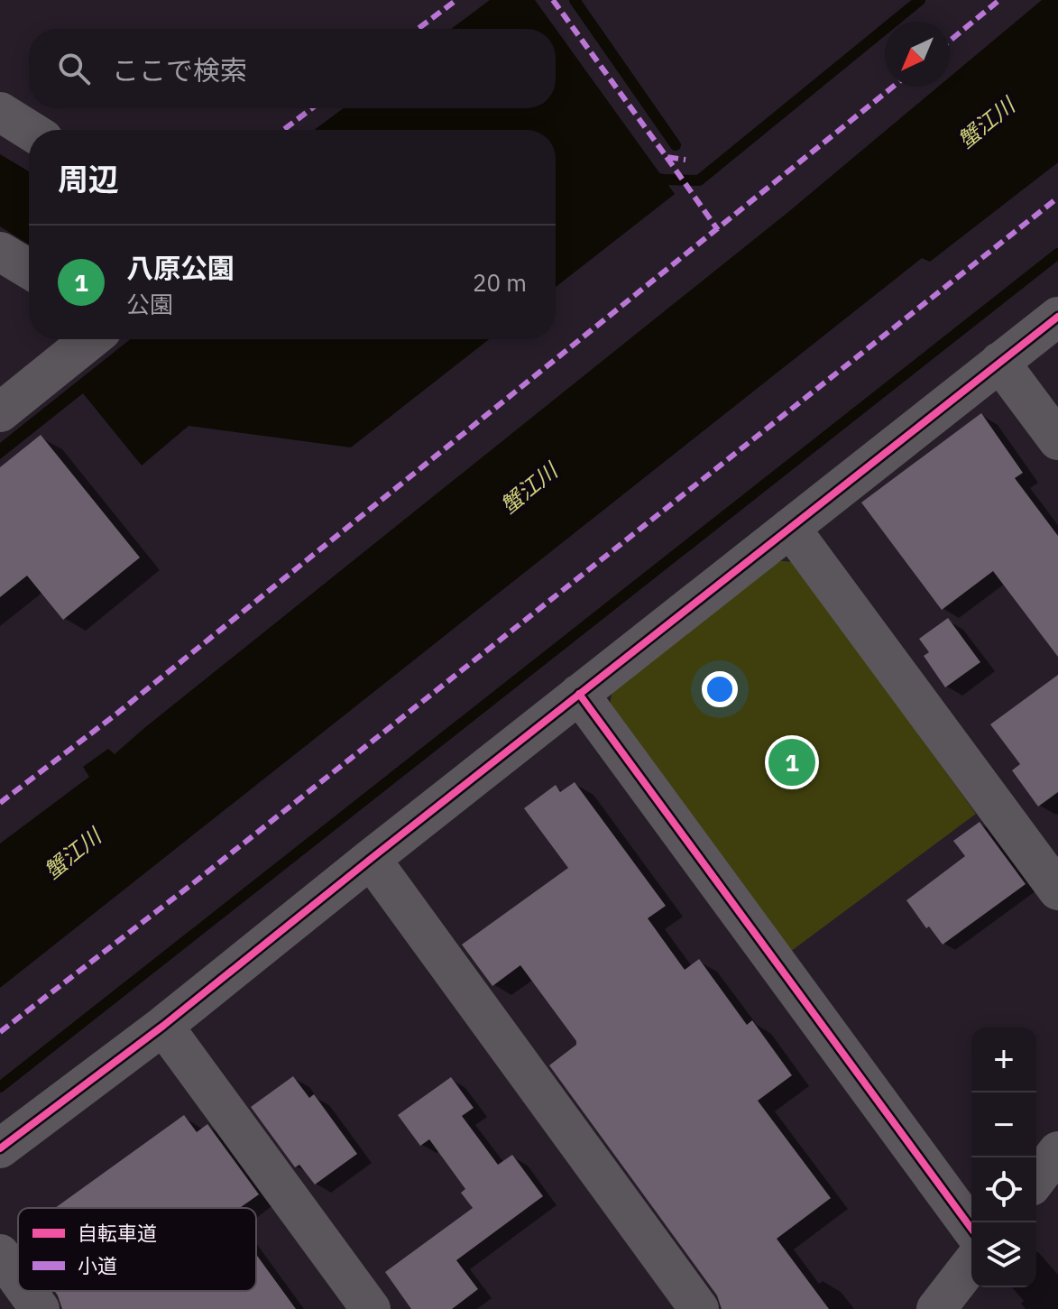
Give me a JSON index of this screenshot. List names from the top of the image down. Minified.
{"water":["蟹江川"],"legend":["自転車道","小道"],"north":"bottom left","page":{"search":"ここで検索","heading":"周辺","list":[{"mark":"1","name":"八原公園","note":"公園","value":"20 m"}],"pins":"1","map_buttons":["+","−"]}}
